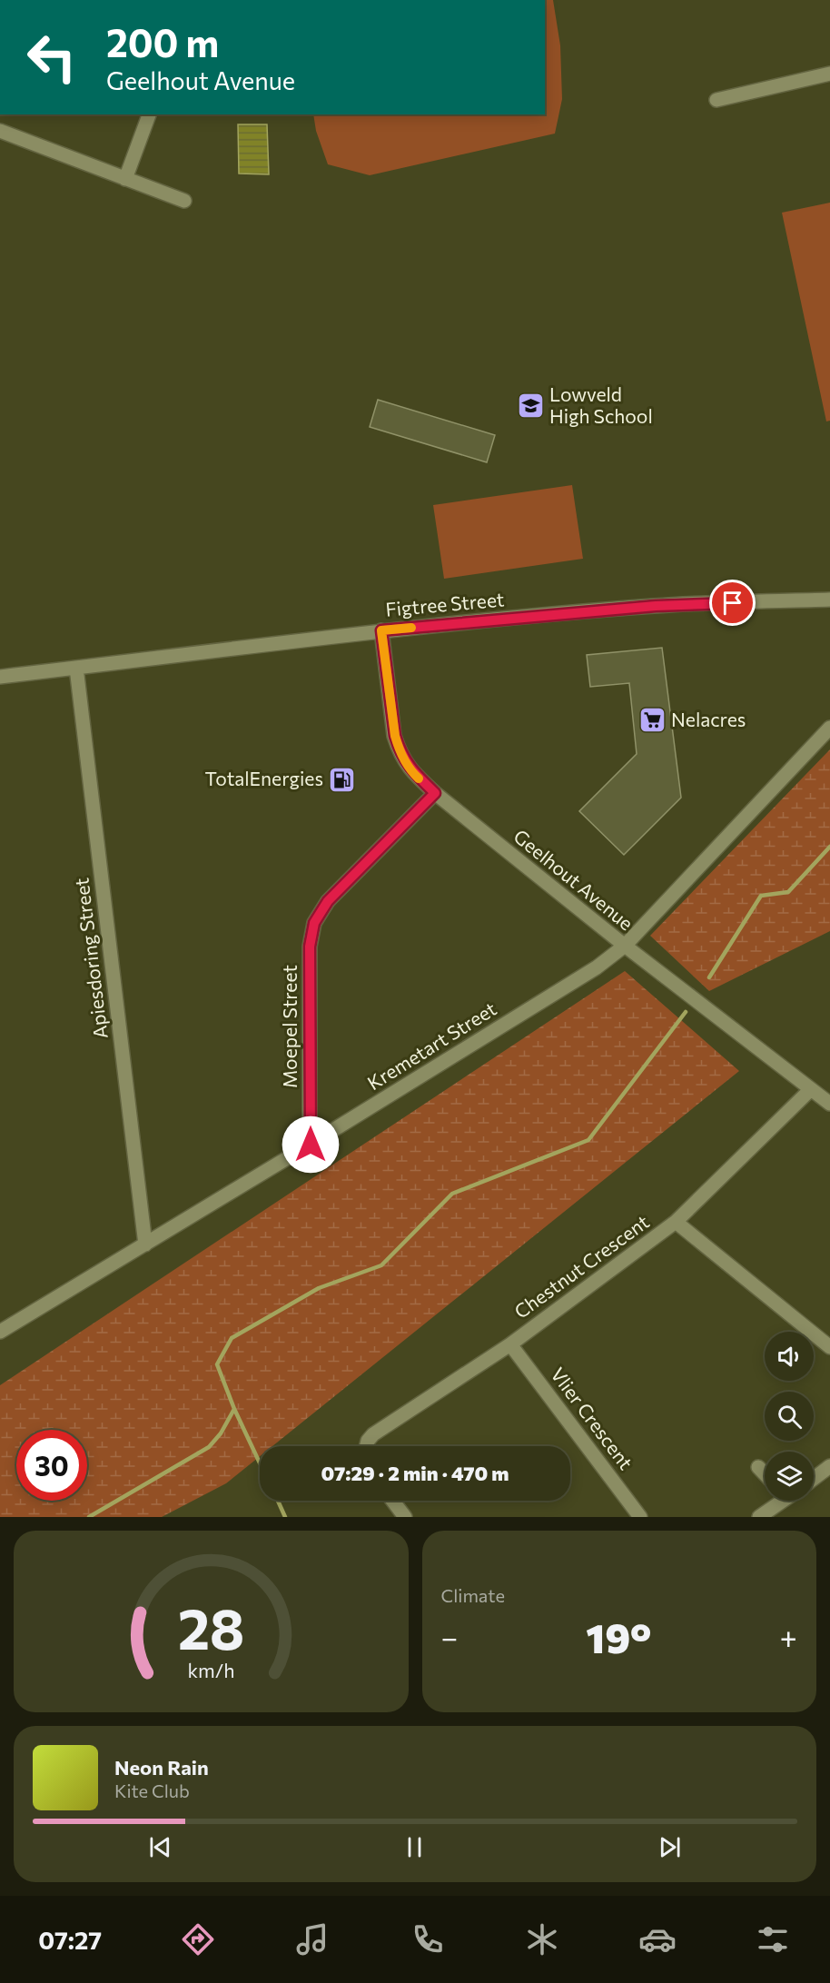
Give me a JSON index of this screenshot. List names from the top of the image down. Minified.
{"streets":{"street":["Figtree Street","Geelhout Avenue","Apiesdoring Street","Moepel Street","Kremetart Street","Chestnut Crescent","Vlier Crescent"]},"crossings":[["Figtree Street","Geelhout Avenue"],["Figtree Street","Apiesdoring Street"],["Geelhout Avenue","Moepel Street"],["Geelhout Avenue","Kremetart Street"],["Geelhout Avenue","Chestnut Crescent"],["Apiesdoring Street","Kremetart Street"],["Moepel Street","Kremetart Street"],["Chestnut Crescent","Vlier Crescent"]],"places":{"school or university":["Lowveld High School"],"supermarket":["Nelacres"],"fuel station":["TotalEnergies"]},"page":{"turn":["200 m","Geelhout Avenue"],"limit":"30","trip":"07:29 · 2 min · 470 m","tile":"Climate","heat":["−","19°","+"],"song":["Neon Rain","Kite Club"],"tabs":"07:27","gauge":["28","km/h"]}}
